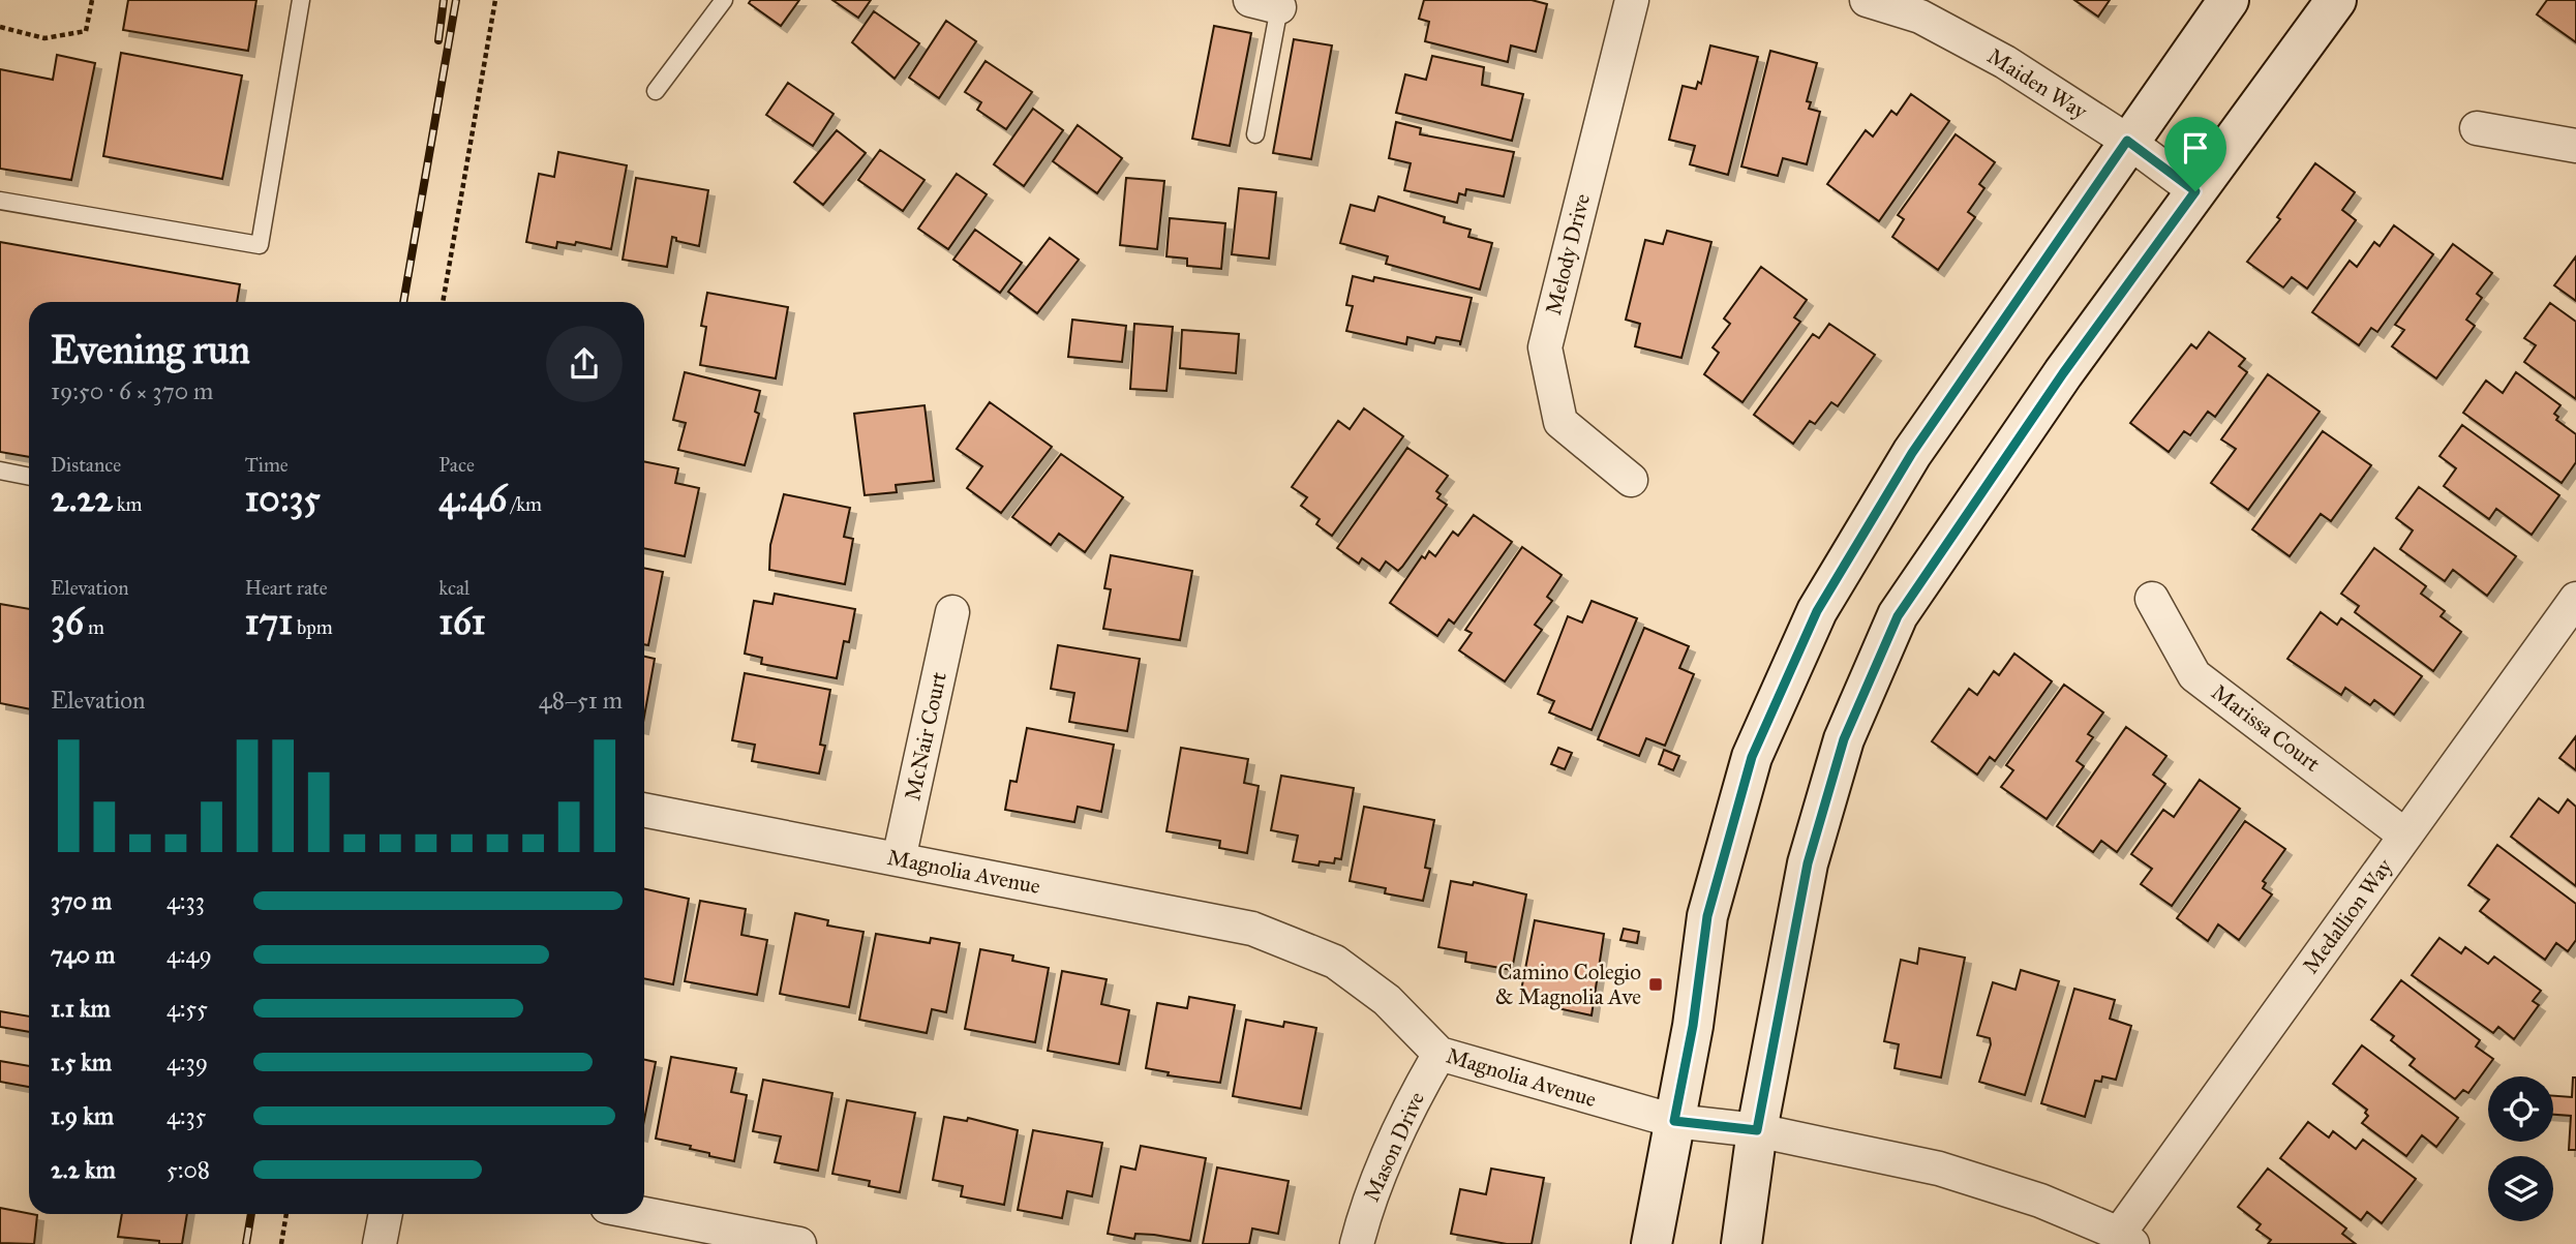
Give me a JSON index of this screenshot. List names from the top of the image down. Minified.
{"streets":{"street":["Maiden Way","Melody Drive","Marissa Court","McNair Court","Magnolia Avenue","Medallion Way","Mason Drive"]},"crossings":[["Marissa Court","Medallion Way"],["McNair Court","Magnolia Avenue"],["Magnolia Avenue","Medallion Way"],["Magnolia Avenue","Mason Drive"]],"places":{"transit":["Camino Colegio & Magnolia Ave"]},"page":{"heading":["Evening run","19:50 · 6 × 370 m"],"stats":[["Distance","2.22 km"],["Time","10:35"],["Pace","4:46 /km"],["Elevation","36 m"],["Heart rate","171 bpm"],["kcal","161"]],"chart":["Elevation","48–51 m"],"list":[{"name":"370 m","note":"4:33"},{"name":"740 m","note":"4:49"},{"name":"1.1 km","note":"4:55"},{"name":"1.5 km","note":"4:39"},{"name":"1.9 km","note":"4:35"},{"name":"2.2 km","note":"5:08"}]}}
